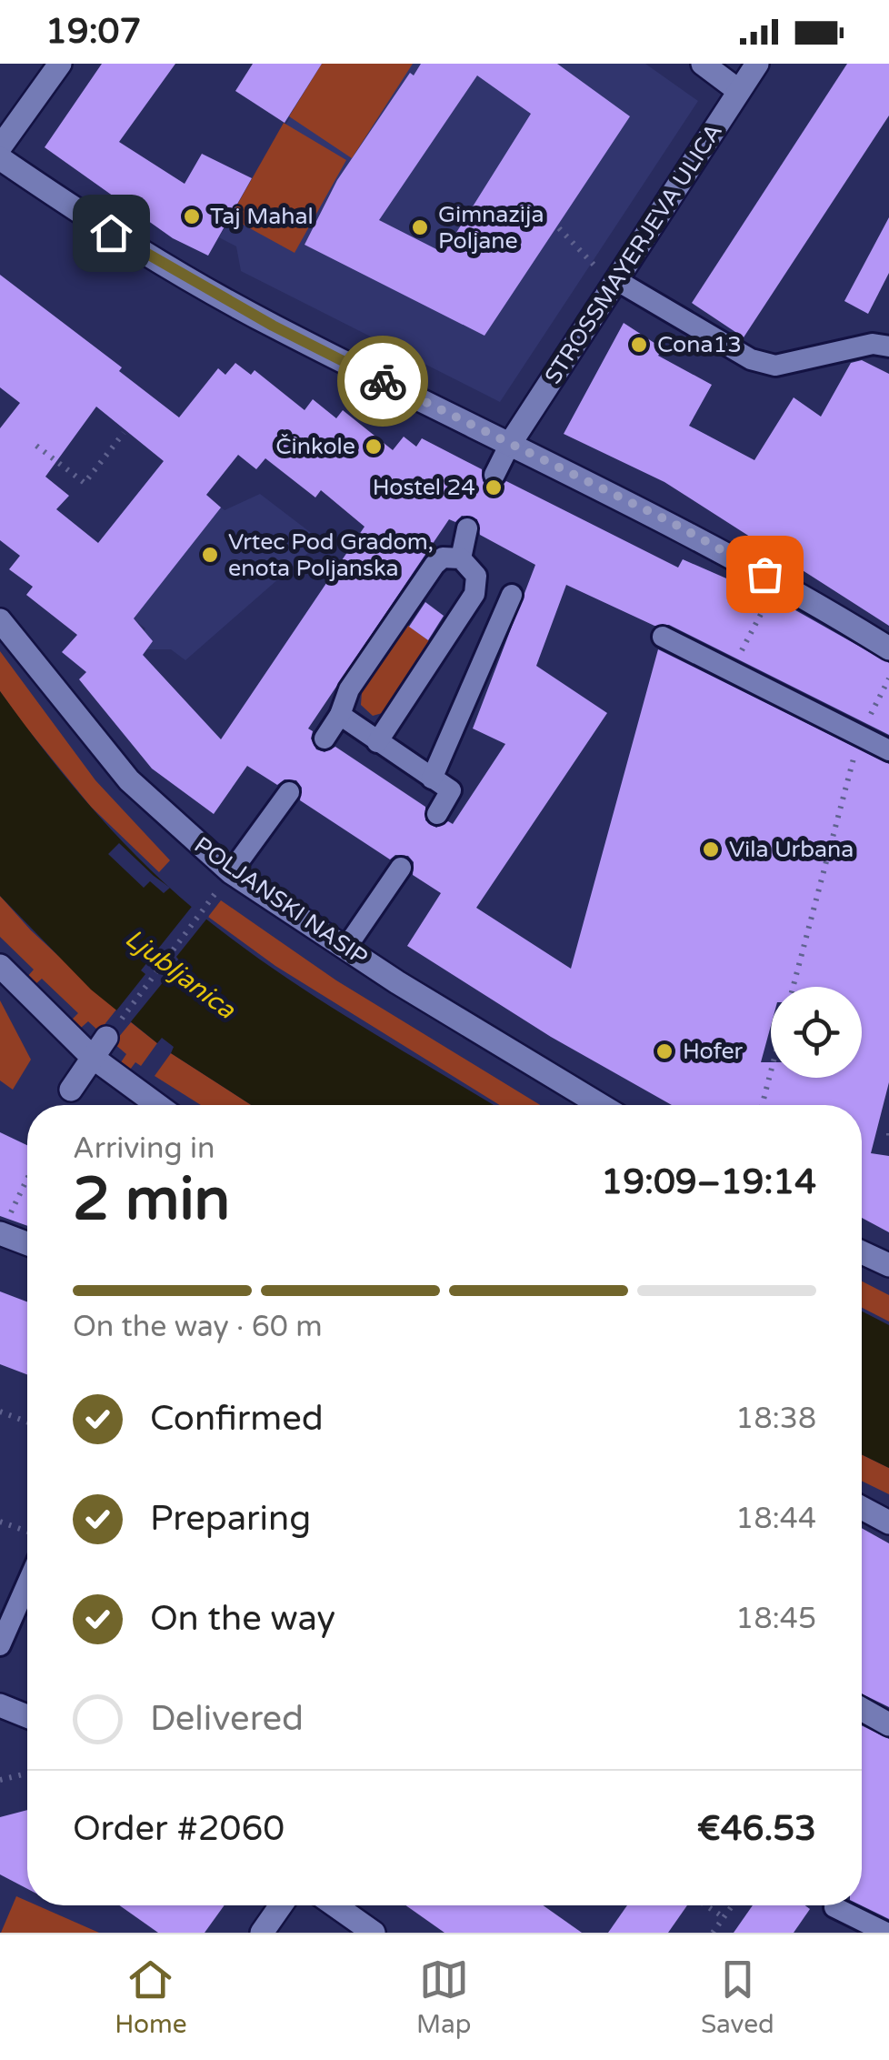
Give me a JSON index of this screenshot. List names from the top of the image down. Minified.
{"streets":{"street":["STROSSMAYERJEVA ULICA","POLJANSKI NASIP"]},"water":["Ljubljanica"],"places":["Taj Mahal","Gimnazija Poljane","Cona13","Činkole","Hostel 24","Vrtec Pod Gradom, enota Poljanska","Vila Urbana","Hofer"],"page":{"status":"19:07","heading":["2 min","Arriving in","19:09–19:14"],"panel":["Order #2060","€46.53"],"bar":"On the way · 60 m","list":[["Confirmed","18:38"],["Preparing","18:44"],["On the way","18:45"],"Delivered"],"tabs":["Home","Map","Saved"]}}
